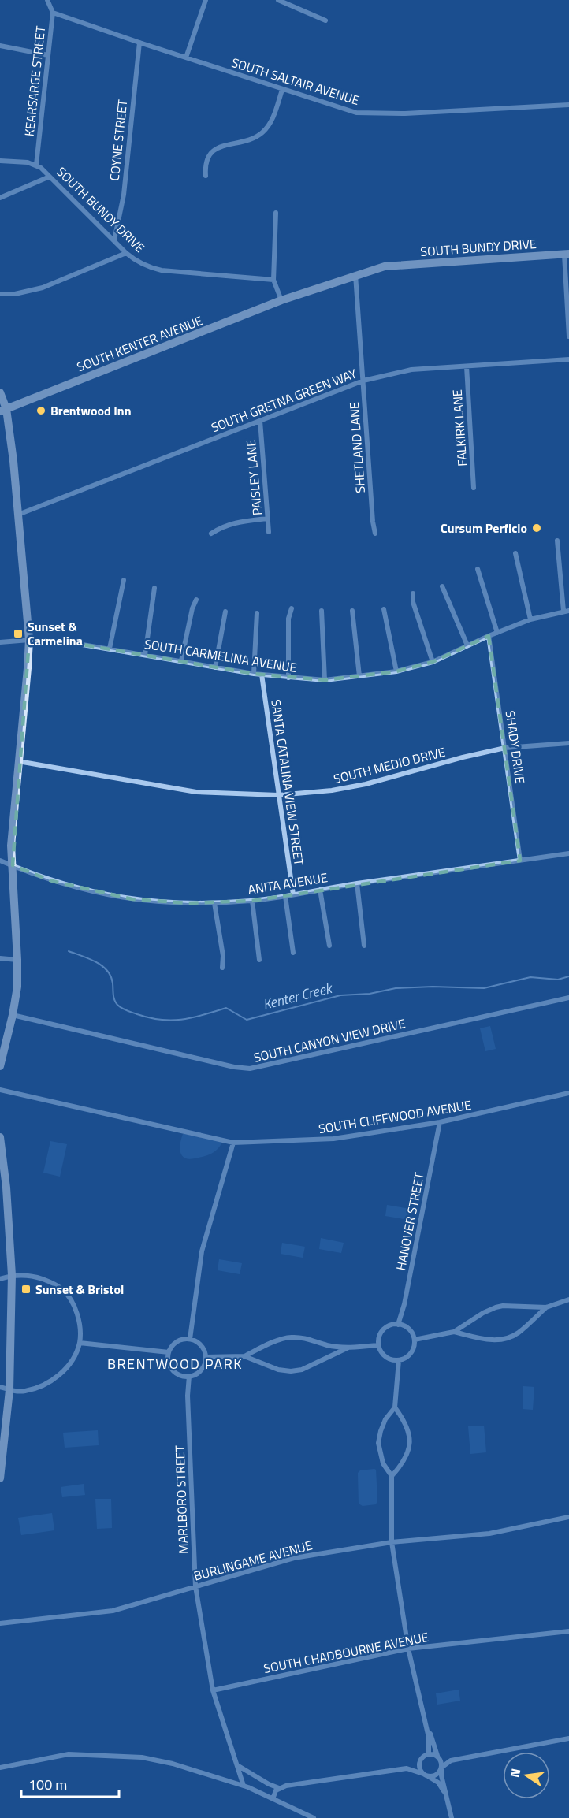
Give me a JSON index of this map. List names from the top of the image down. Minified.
{"streets":{"main road":["SOUTH BUNDY DRIVE","SOUTH KENTER AVENUE"],"street":["KEARSARGE STREET","SOUTH SALTAIR AVENUE","COYNE STREET","SOUTH GRETNA GREEN WAY","FALKIRK LANE","SHETLAND LANE","PAISLEY LANE","SOUTH CARMELINA AVENUE","SHADY DRIVE","SOUTH MEDIO DRIVE","SANTA CATALINA VIEW STREET","ANITA AVENUE","SOUTH CANYON VIEW DRIVE","SOUTH CLIFFWOOD AVENUE","HANOVER STREET","MARLBORO STREET","BURLINGAME AVENUE","SOUTH CHADBOURNE AVENUE"]},"crossings":[["KEARSARGE STREET","SOUTH SALTAIR AVENUE"],["KEARSARGE STREET","SOUTH BUNDY DRIVE"],["SOUTH SALTAIR AVENUE","COYNE STREET"],["COYNE STREET","SOUTH BUNDY DRIVE"],["SOUTH BUNDY DRIVE","SOUTH KENTER AVENUE"],["SOUTH BUNDY DRIVE","SHETLAND LANE"],["SOUTH GRETNA GREEN WAY","FALKIRK LANE"],["SOUTH GRETNA GREEN WAY","SHETLAND LANE"],["SOUTH GRETNA GREEN WAY","PAISLEY LANE"],["SOUTH CARMELINA AVENUE","SHADY DRIVE"],["SOUTH CARMELINA AVENUE","SANTA CATALINA VIEW STREET"],["SHADY DRIVE","SOUTH MEDIO DRIVE"],["SHADY DRIVE","ANITA AVENUE"],["SOUTH MEDIO DRIVE","SANTA CATALINA VIEW STREET"],["SANTA CATALINA VIEW STREET","ANITA AVENUE"],["SOUTH CLIFFWOOD AVENUE","HANOVER STREET"],["MARLBORO STREET","BURLINGAME AVENUE"],["MARLBORO STREET","SOUTH CHADBOURNE AVENUE"]],"districts":["BRENTWOOD PARK"],"water":["Kenter Creek"],"places":{"other":["Brentwood Inn","Cursum Perficio"],"transit":["Sunset & Carmelina","Sunset & Bristol"]},"scale_bar":"100 m","north":"left"}
